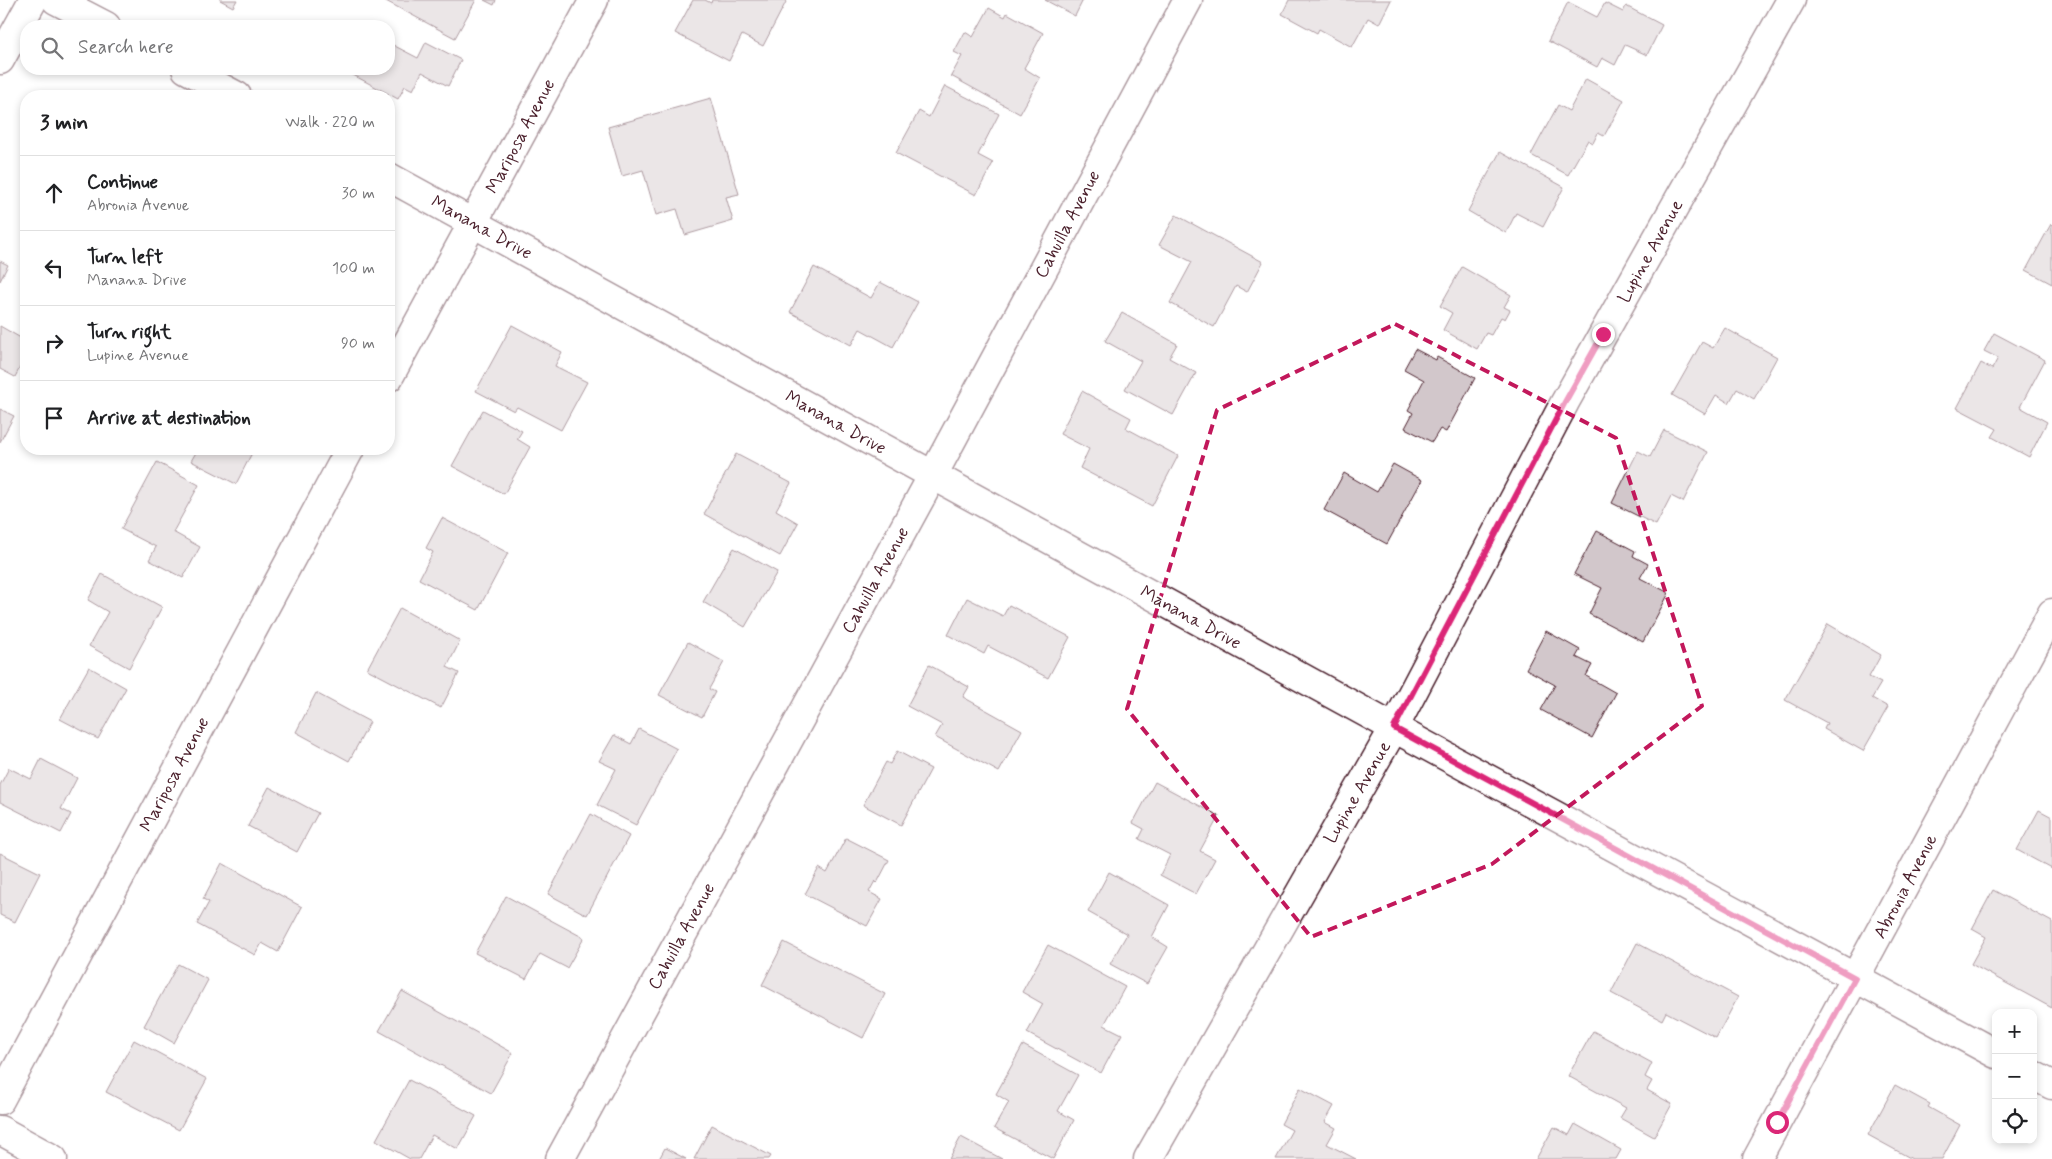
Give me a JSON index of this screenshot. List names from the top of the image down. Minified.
{"streets":{"street":["Mariposa Avenue","Cahuilla Avenue","Manana Drive","Lupine Avenue","Abronia Avenue"]},"crossings":[["Mariposa Avenue","Manana Drive"],["Cahuilla Avenue","Manana Drive"],["Manana Drive","Lupine Avenue"],["Manana Drive","Abronia Avenue"]],"page":{"search":"Search here","heading":["3 min","Walk · 220 m"],"list":[["Continue","Abronia Avenue","30 m"],["Turn left","Manana Drive","100 m"],["Turn right","Lupine Avenue","90 m"],"Arrive at destination"],"map_buttons":["+","−"]}}
